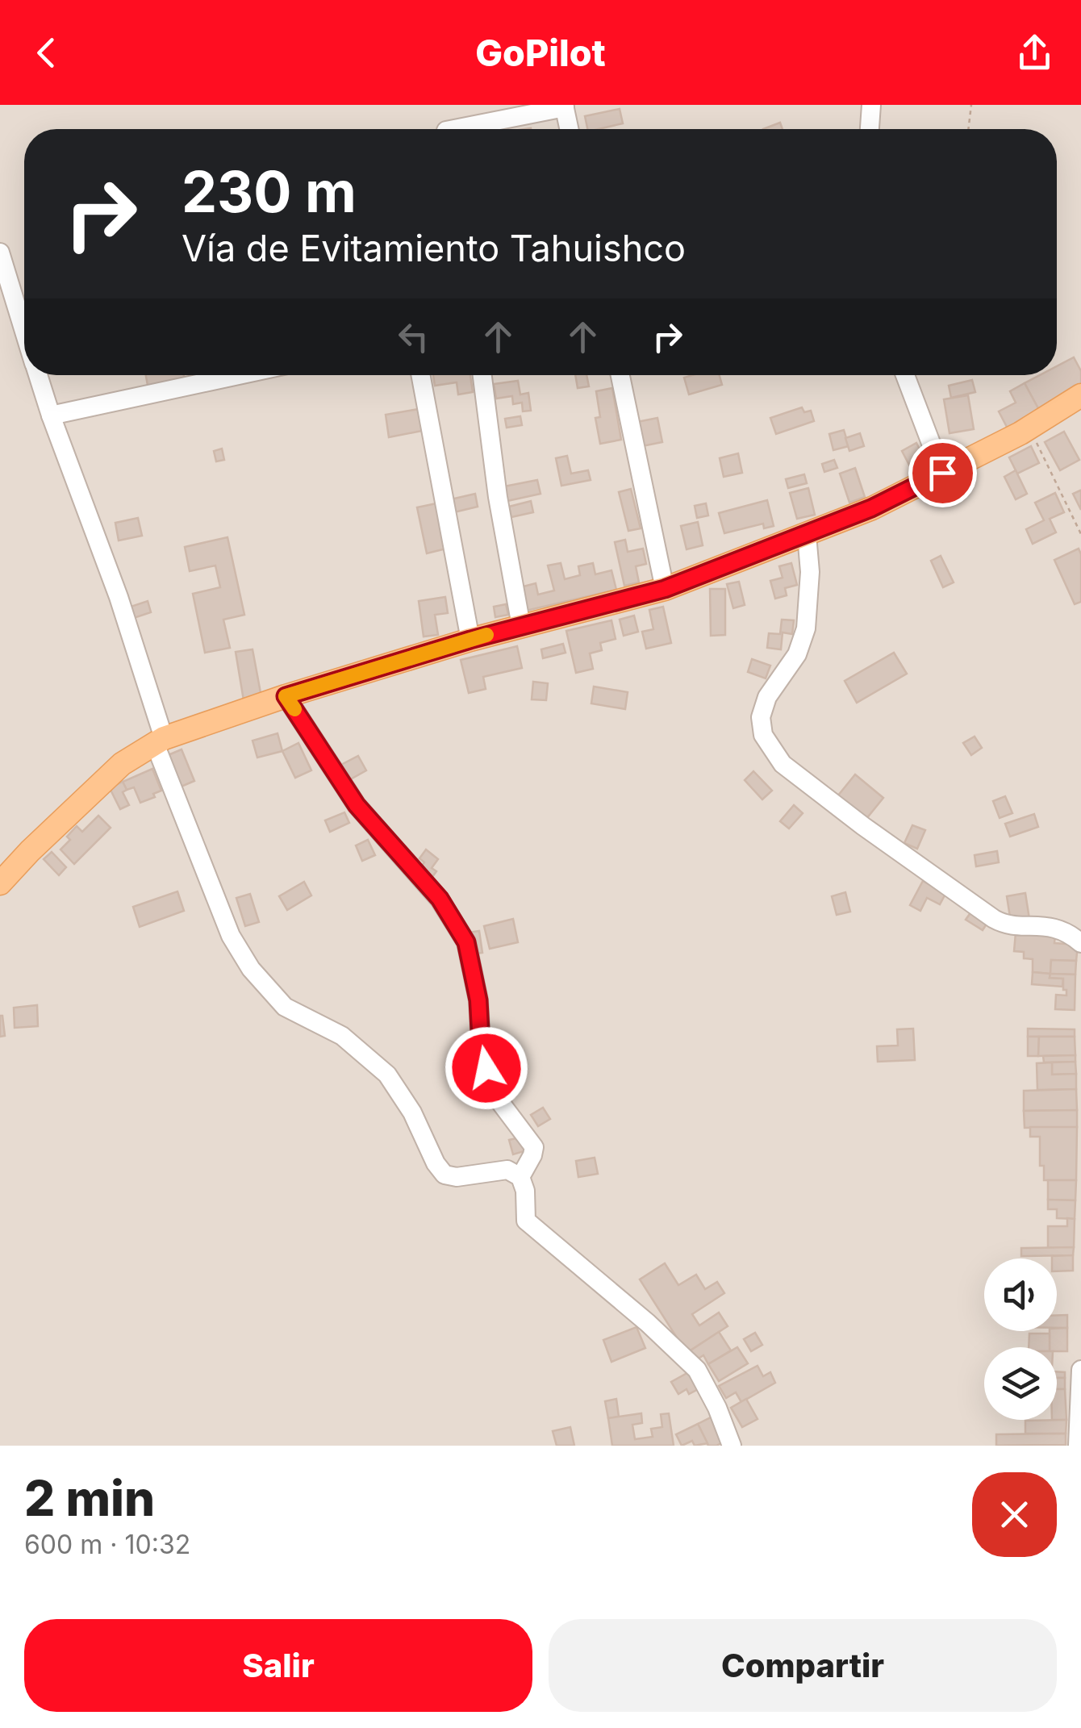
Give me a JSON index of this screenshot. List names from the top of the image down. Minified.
{"page":{"header":"GoPilot","turn":["230 m","Vía de Evitamiento Tahuishco"],"heading":["2 min","600 m · 10:32"],"buttons":["Salir","Compartir"]}}
